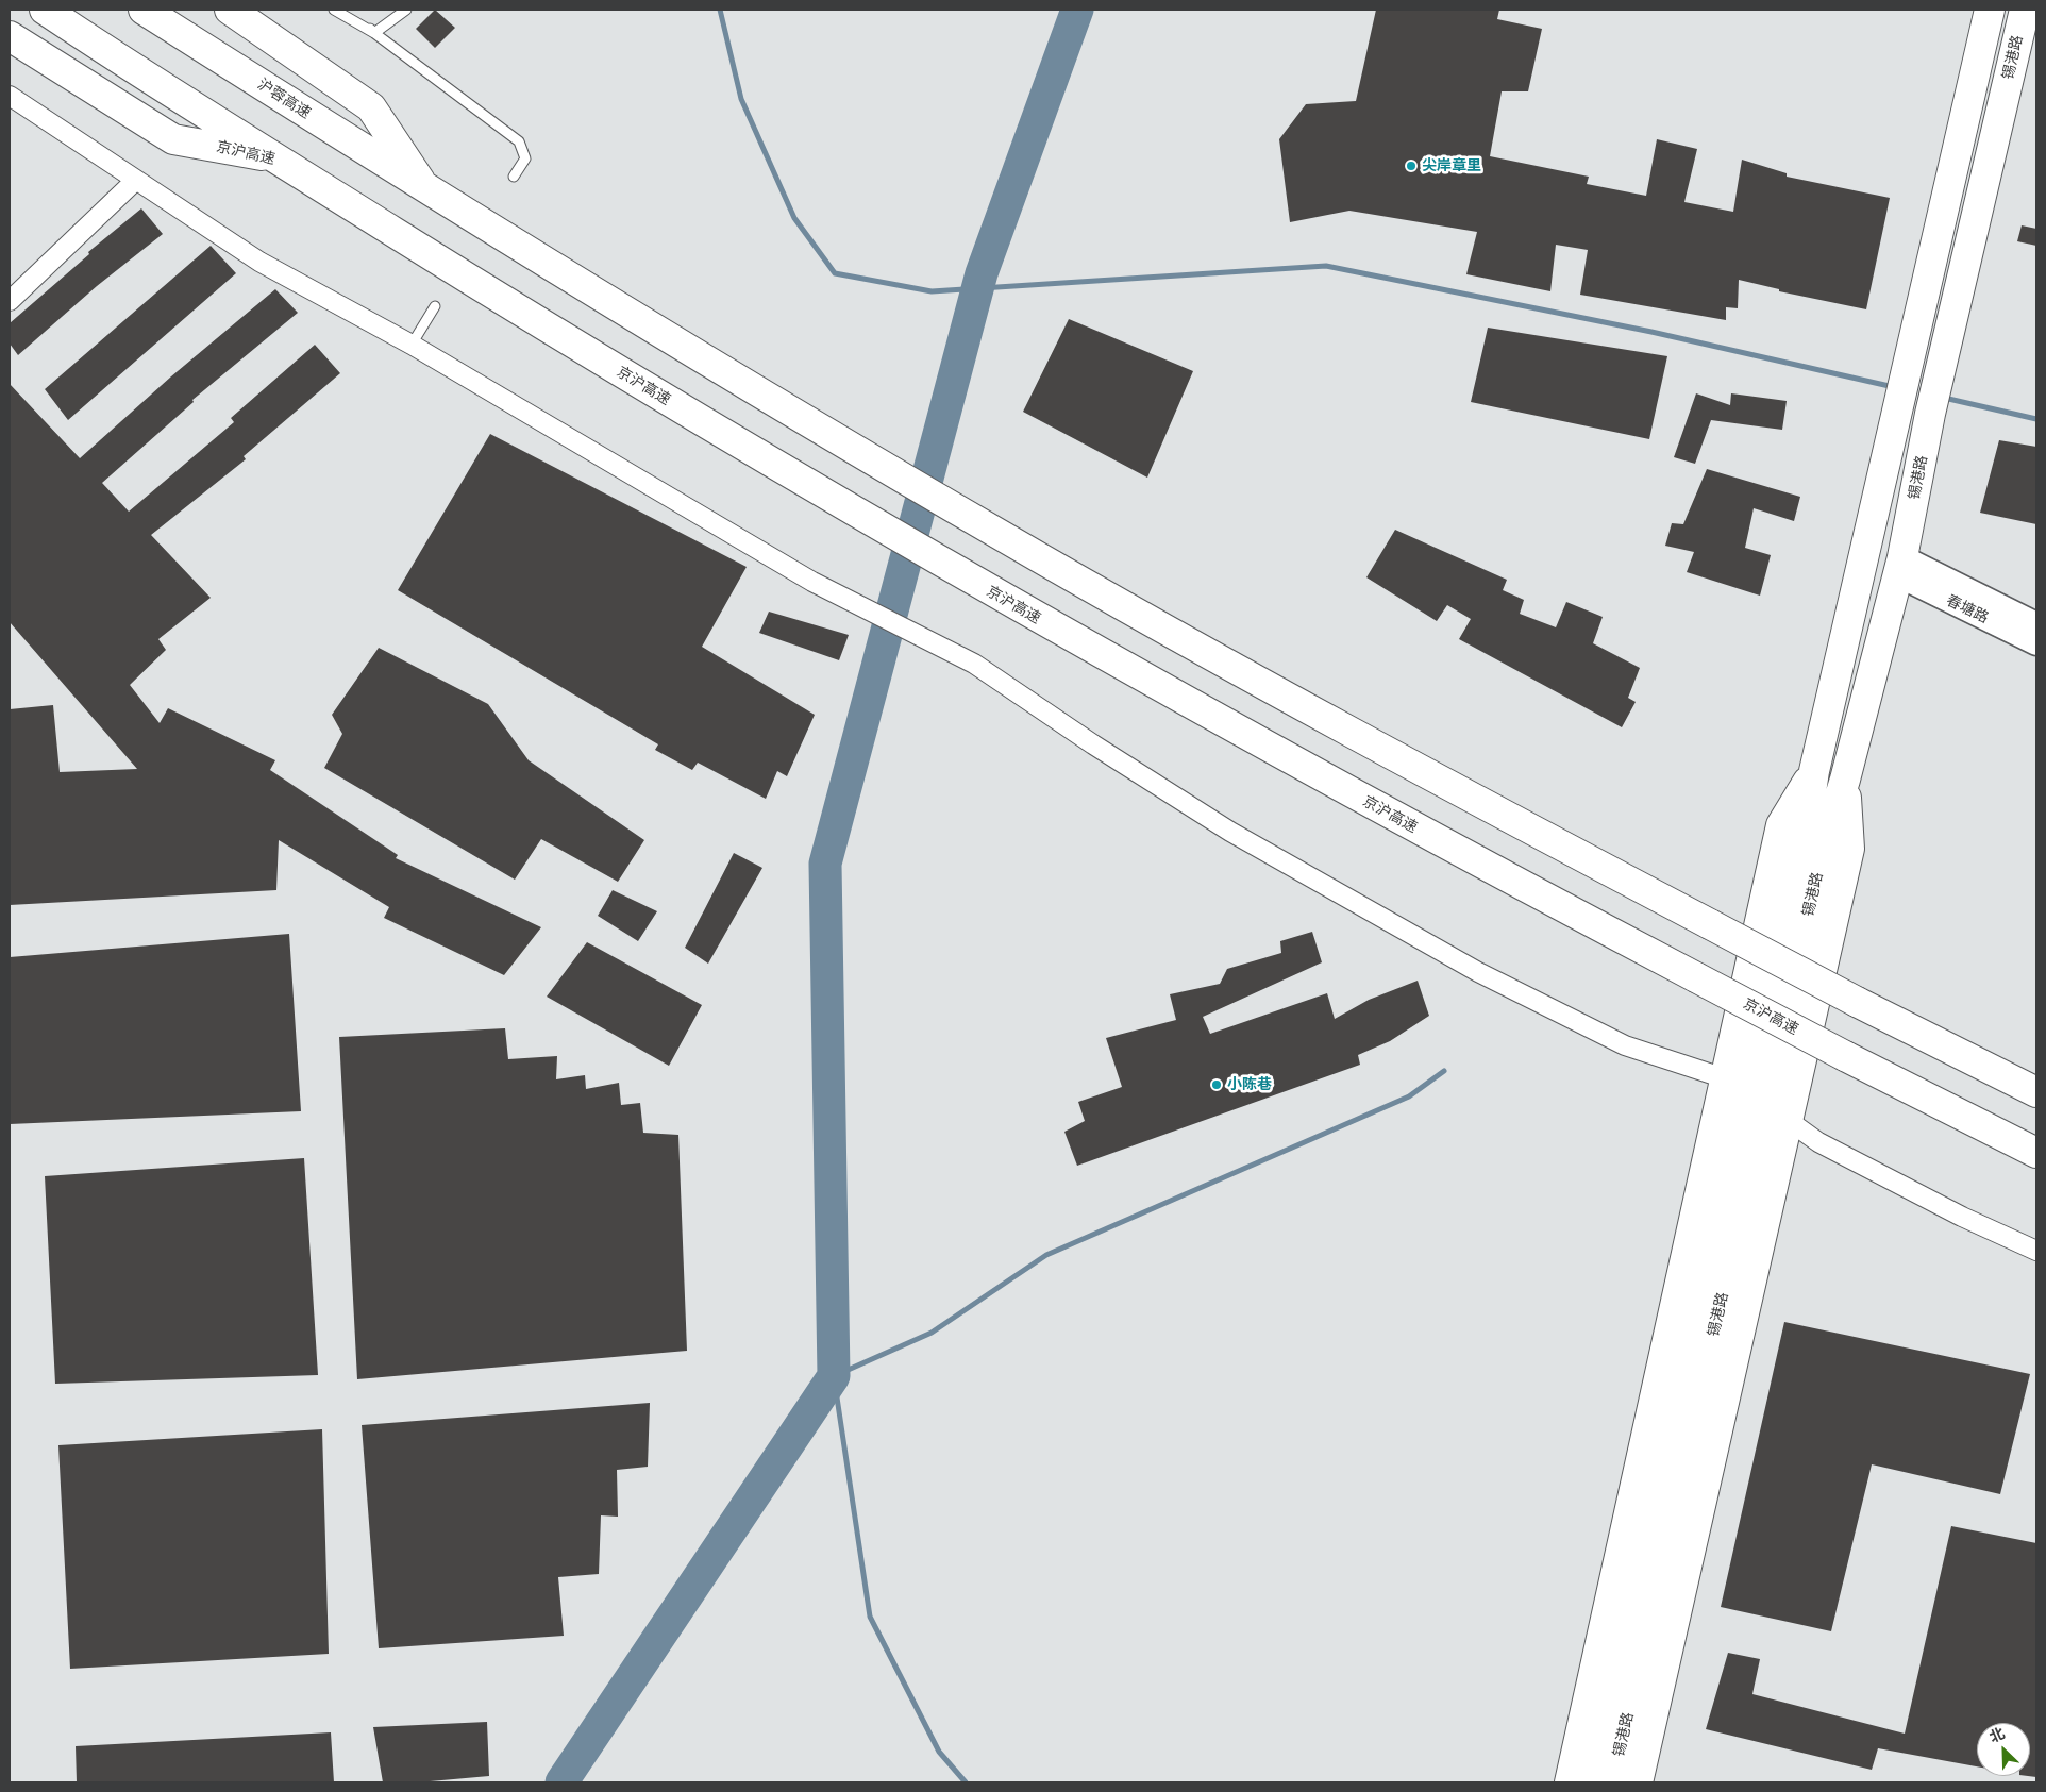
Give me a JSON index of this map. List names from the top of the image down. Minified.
{"streets":{"main road":["锡港路","沪蓉高速","京沪高速"],"street":["春塘路"]},"crossings":[["锡港路","春塘路"]],"places":["尖岸章里","小陈巷"],"north":"top left"}
